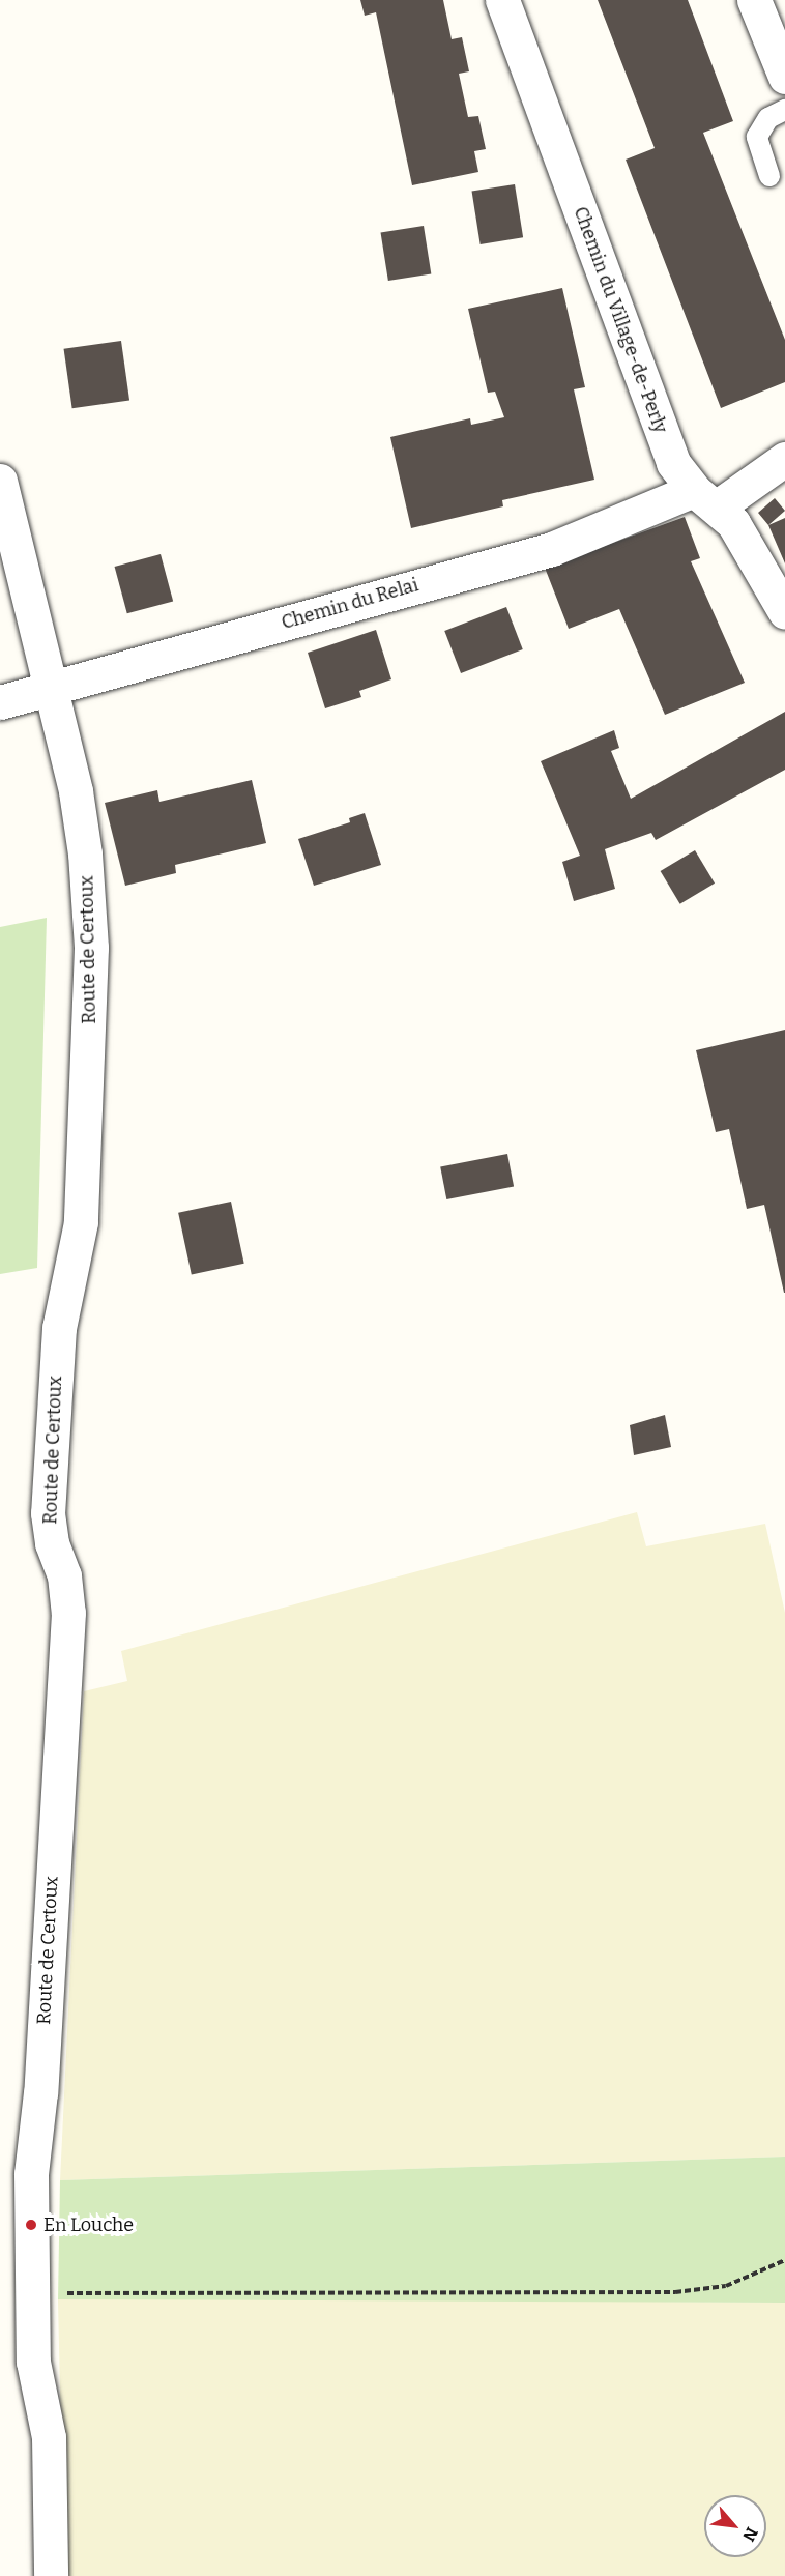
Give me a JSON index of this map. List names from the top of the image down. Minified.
{"streets":{"street":["Chemin du Village-de-Perly","Chemin du Relai","Route de Certoux"]},"crossings":[["Chemin du Village-de-Perly","Chemin du Relai"],["Chemin du Relai","Route de Certoux"]],"places":["En Louche"],"north":"bottom right"}
